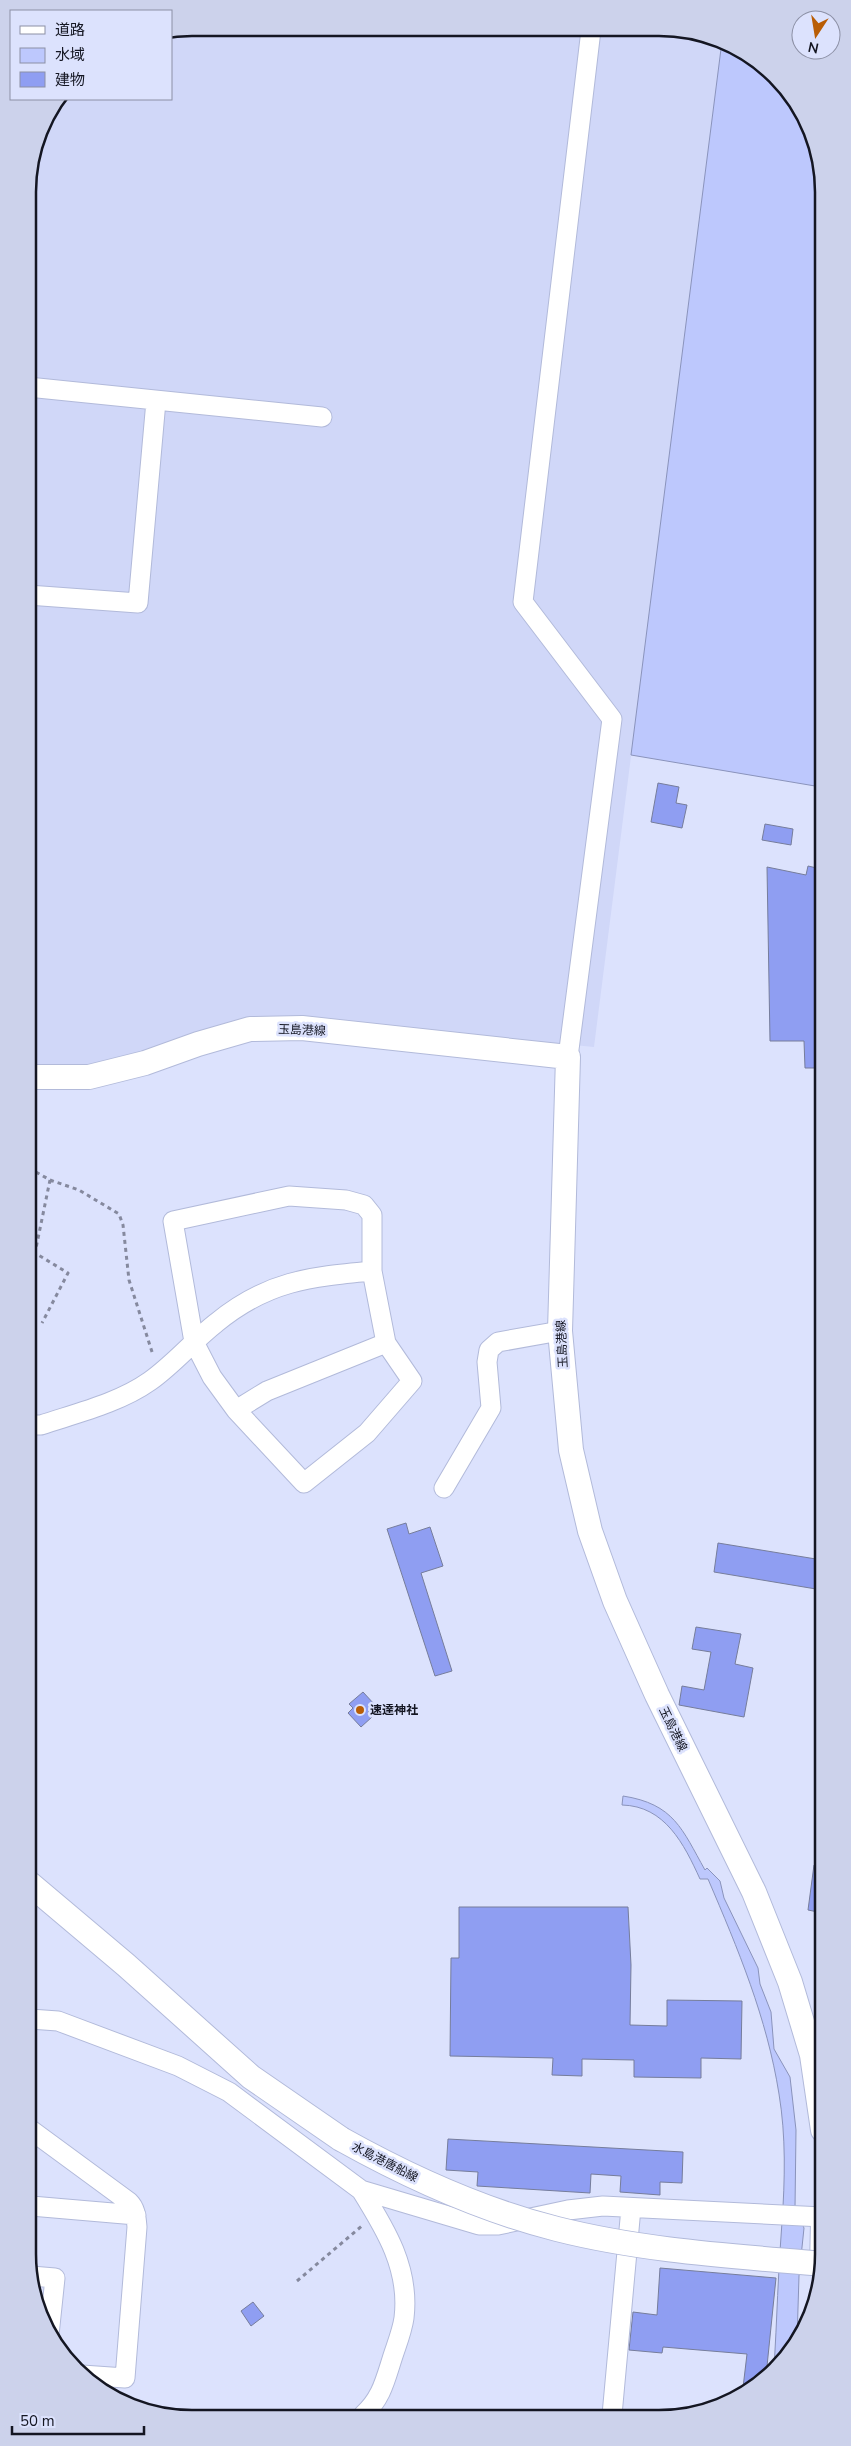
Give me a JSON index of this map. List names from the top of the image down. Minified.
{"streets":{"main road":["玉島港線","水島港唐船線"]},"places":["速達神社"],"legend":["道路","水域","建物"],"scale_bar":"50 m","north":"bottom"}
